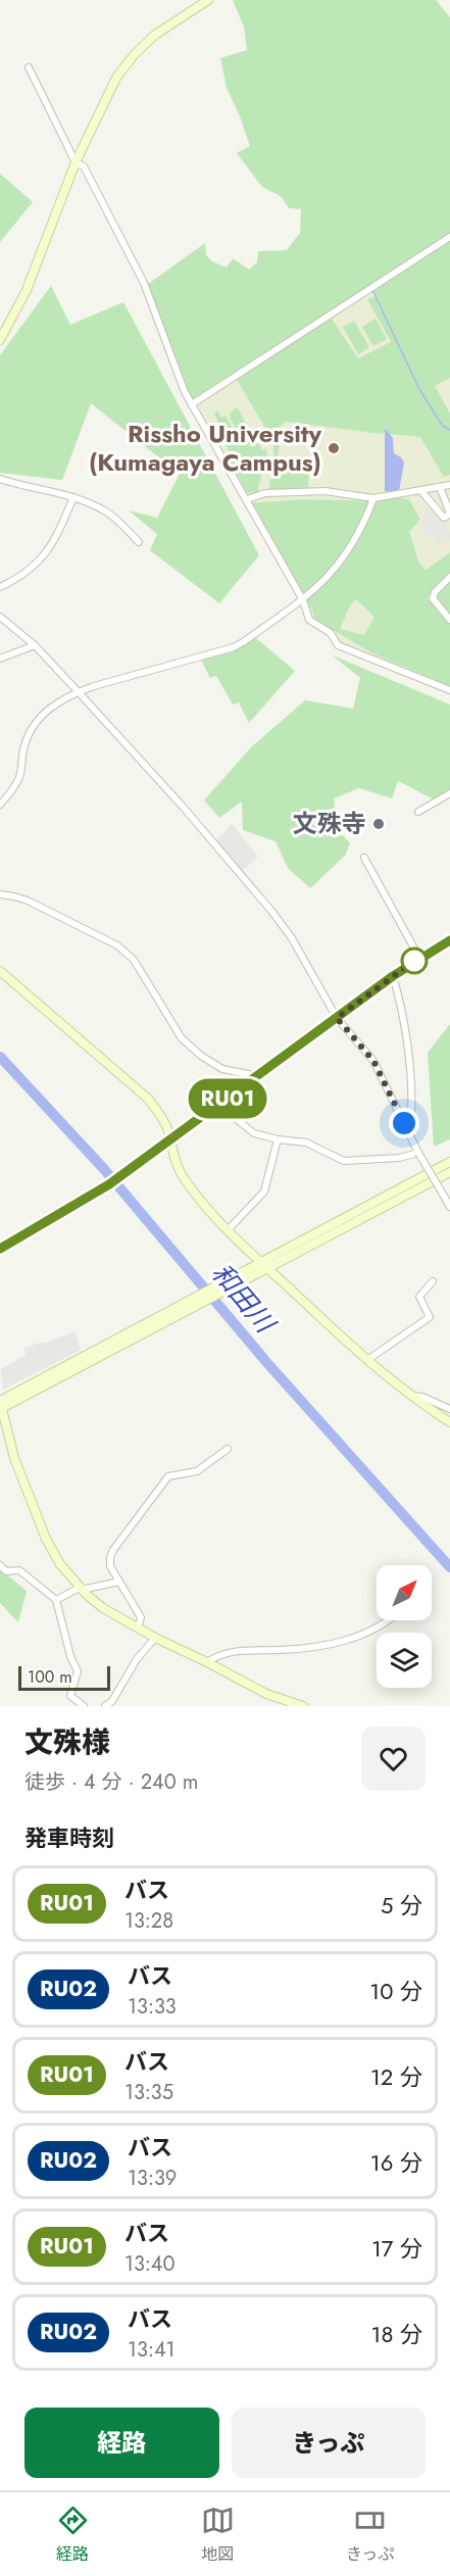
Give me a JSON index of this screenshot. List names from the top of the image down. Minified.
{"water":["和田川"],"places":["Rissho University (Kumagaya Campus)","文殊寺"],"lines":["bus line RU01"],"scale_bar":"100 m","north":"top right","page":{"on_map":"RU01","scale":"100 m","heading":[["文殊様","徒歩 · 4 分 · 240 m"],"発車時刻"],"list":[{"mark":"RU01","name":"バス","note":"13:28","value":"5 分"},{"mark":"RU02","name":"バス","note":"13:33","value":"10 分"},{"mark":"RU01","name":"バス","note":"13:35","value":"12 分"},{"mark":"RU02","name":"バス","note":"13:39","value":"16 分"},{"mark":"RU01","name":"バス","note":"13:40","value":"17 分"},{"mark":"RU02","name":"バス","note":"13:41","value":"18 分"}],"buttons":["経路","きっぷ"],"tabs":["経路","地図","きっぷ"]}}
